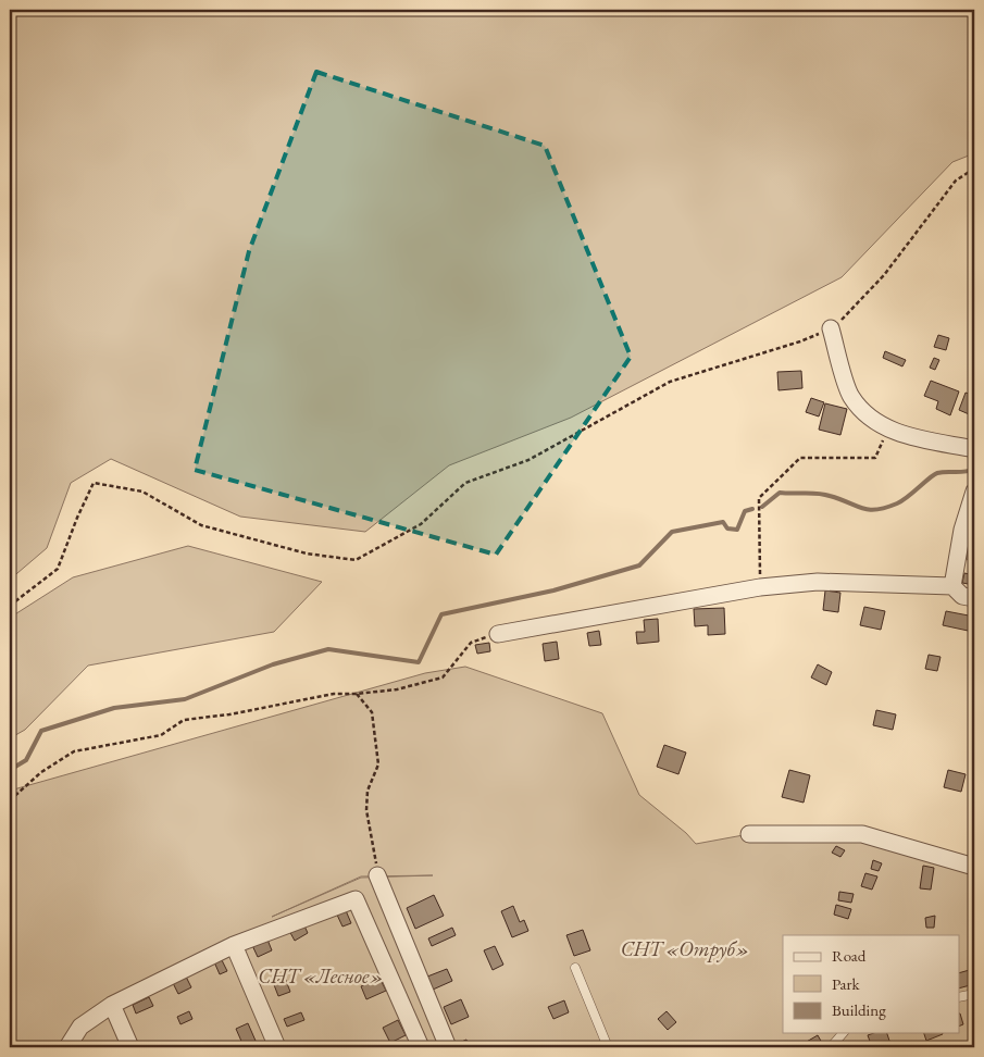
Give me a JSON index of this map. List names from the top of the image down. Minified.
{"parks":["СНТ «Отруб»","СНТ «Лесное»"],"legend":["Road","Park","Building"]}
